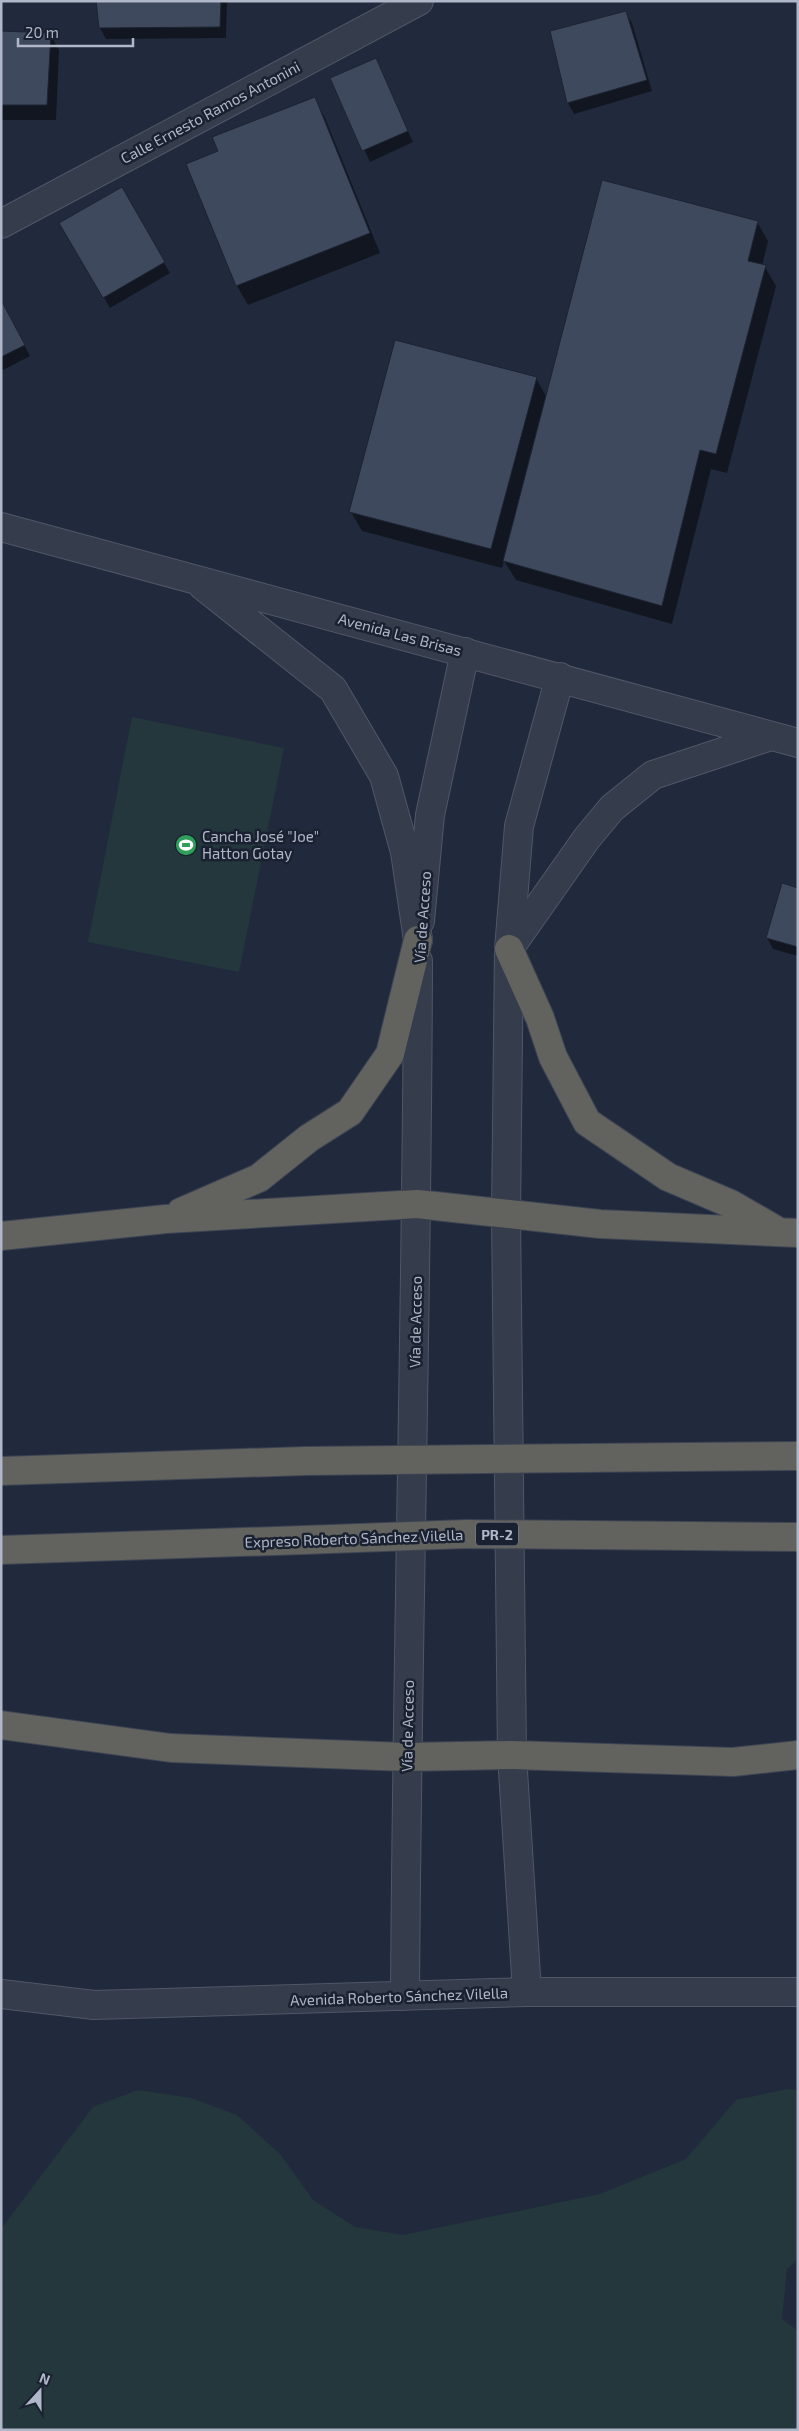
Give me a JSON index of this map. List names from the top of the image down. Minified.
{"streets":{"highway":["PR-2","Expreso Roberto Sánchez Vilella"],"street":["Calle Ernesto Ramos Antonini","Avenida Las Brisas","Vía de Acceso","Avenida Roberto Sánchez Vilella"]},"crossings":[["Avenida Las Brisas","Vía de Acceso"],["Vía de Acceso","Avenida Roberto Sánchez Vilella"]],"places":{"sports":["Cancha José \"Joe\" Hatton Gotay"]},"scale_bar":"20 m","north":"top"}
